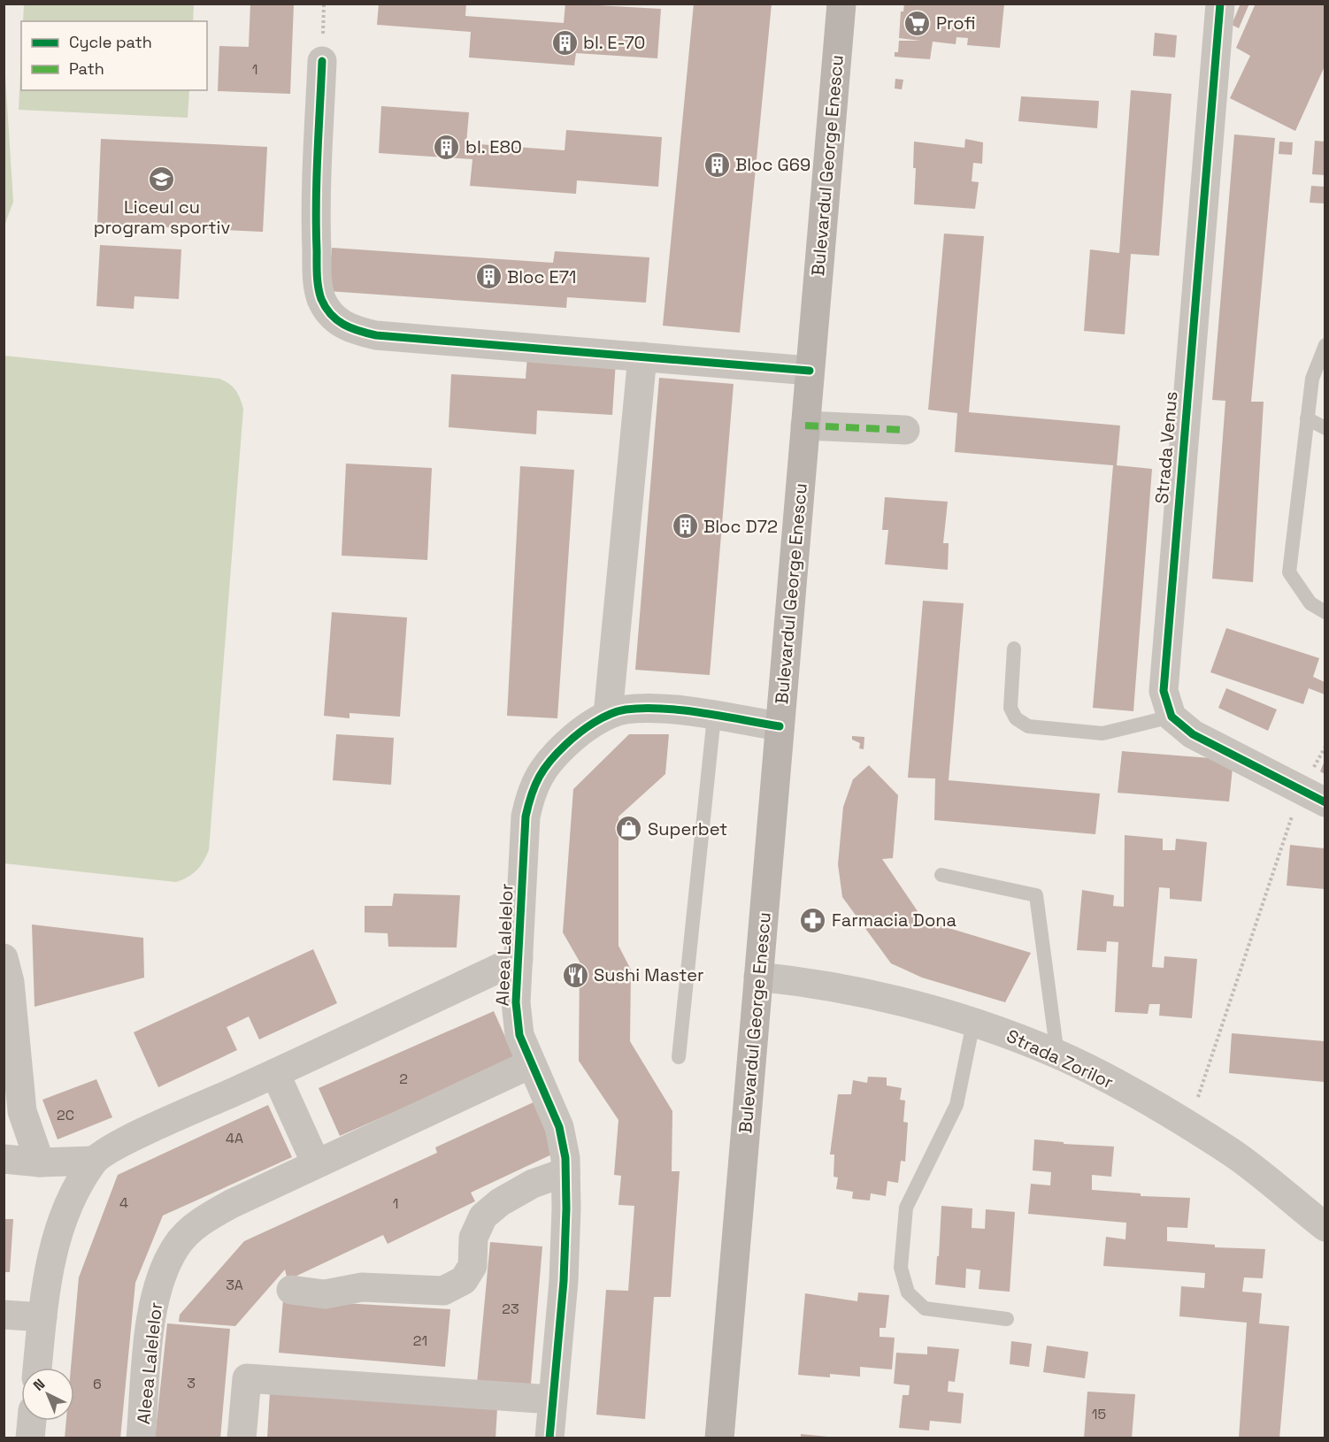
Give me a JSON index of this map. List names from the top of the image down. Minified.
{"streets":{"main road":["Bulevardul George Enescu"],"street":["Strada Venus","Aleea Lalelelor","Strada Zorilor"]},"crossings":[["Bulevardul George Enescu","Aleea Lalelelor"],["Bulevardul George Enescu","Strada Zorilor"]],"places":{"supermarket":["Profi"],"building":["bl. E-70","bl. E80","Bloc G69","Bloc E71","Bloc D72"],"school or university":["Liceul cu program sportiv"],"shop":["Superbet"],"pharmacy":["Farmacia Dona"],"restaurant":["Sushi Master"]},"house_numbers":["1","2","2C","4A","4","1","3A","23","21","3","6","15"],"legend":["Cycle path","Path"],"north":"top left"}
